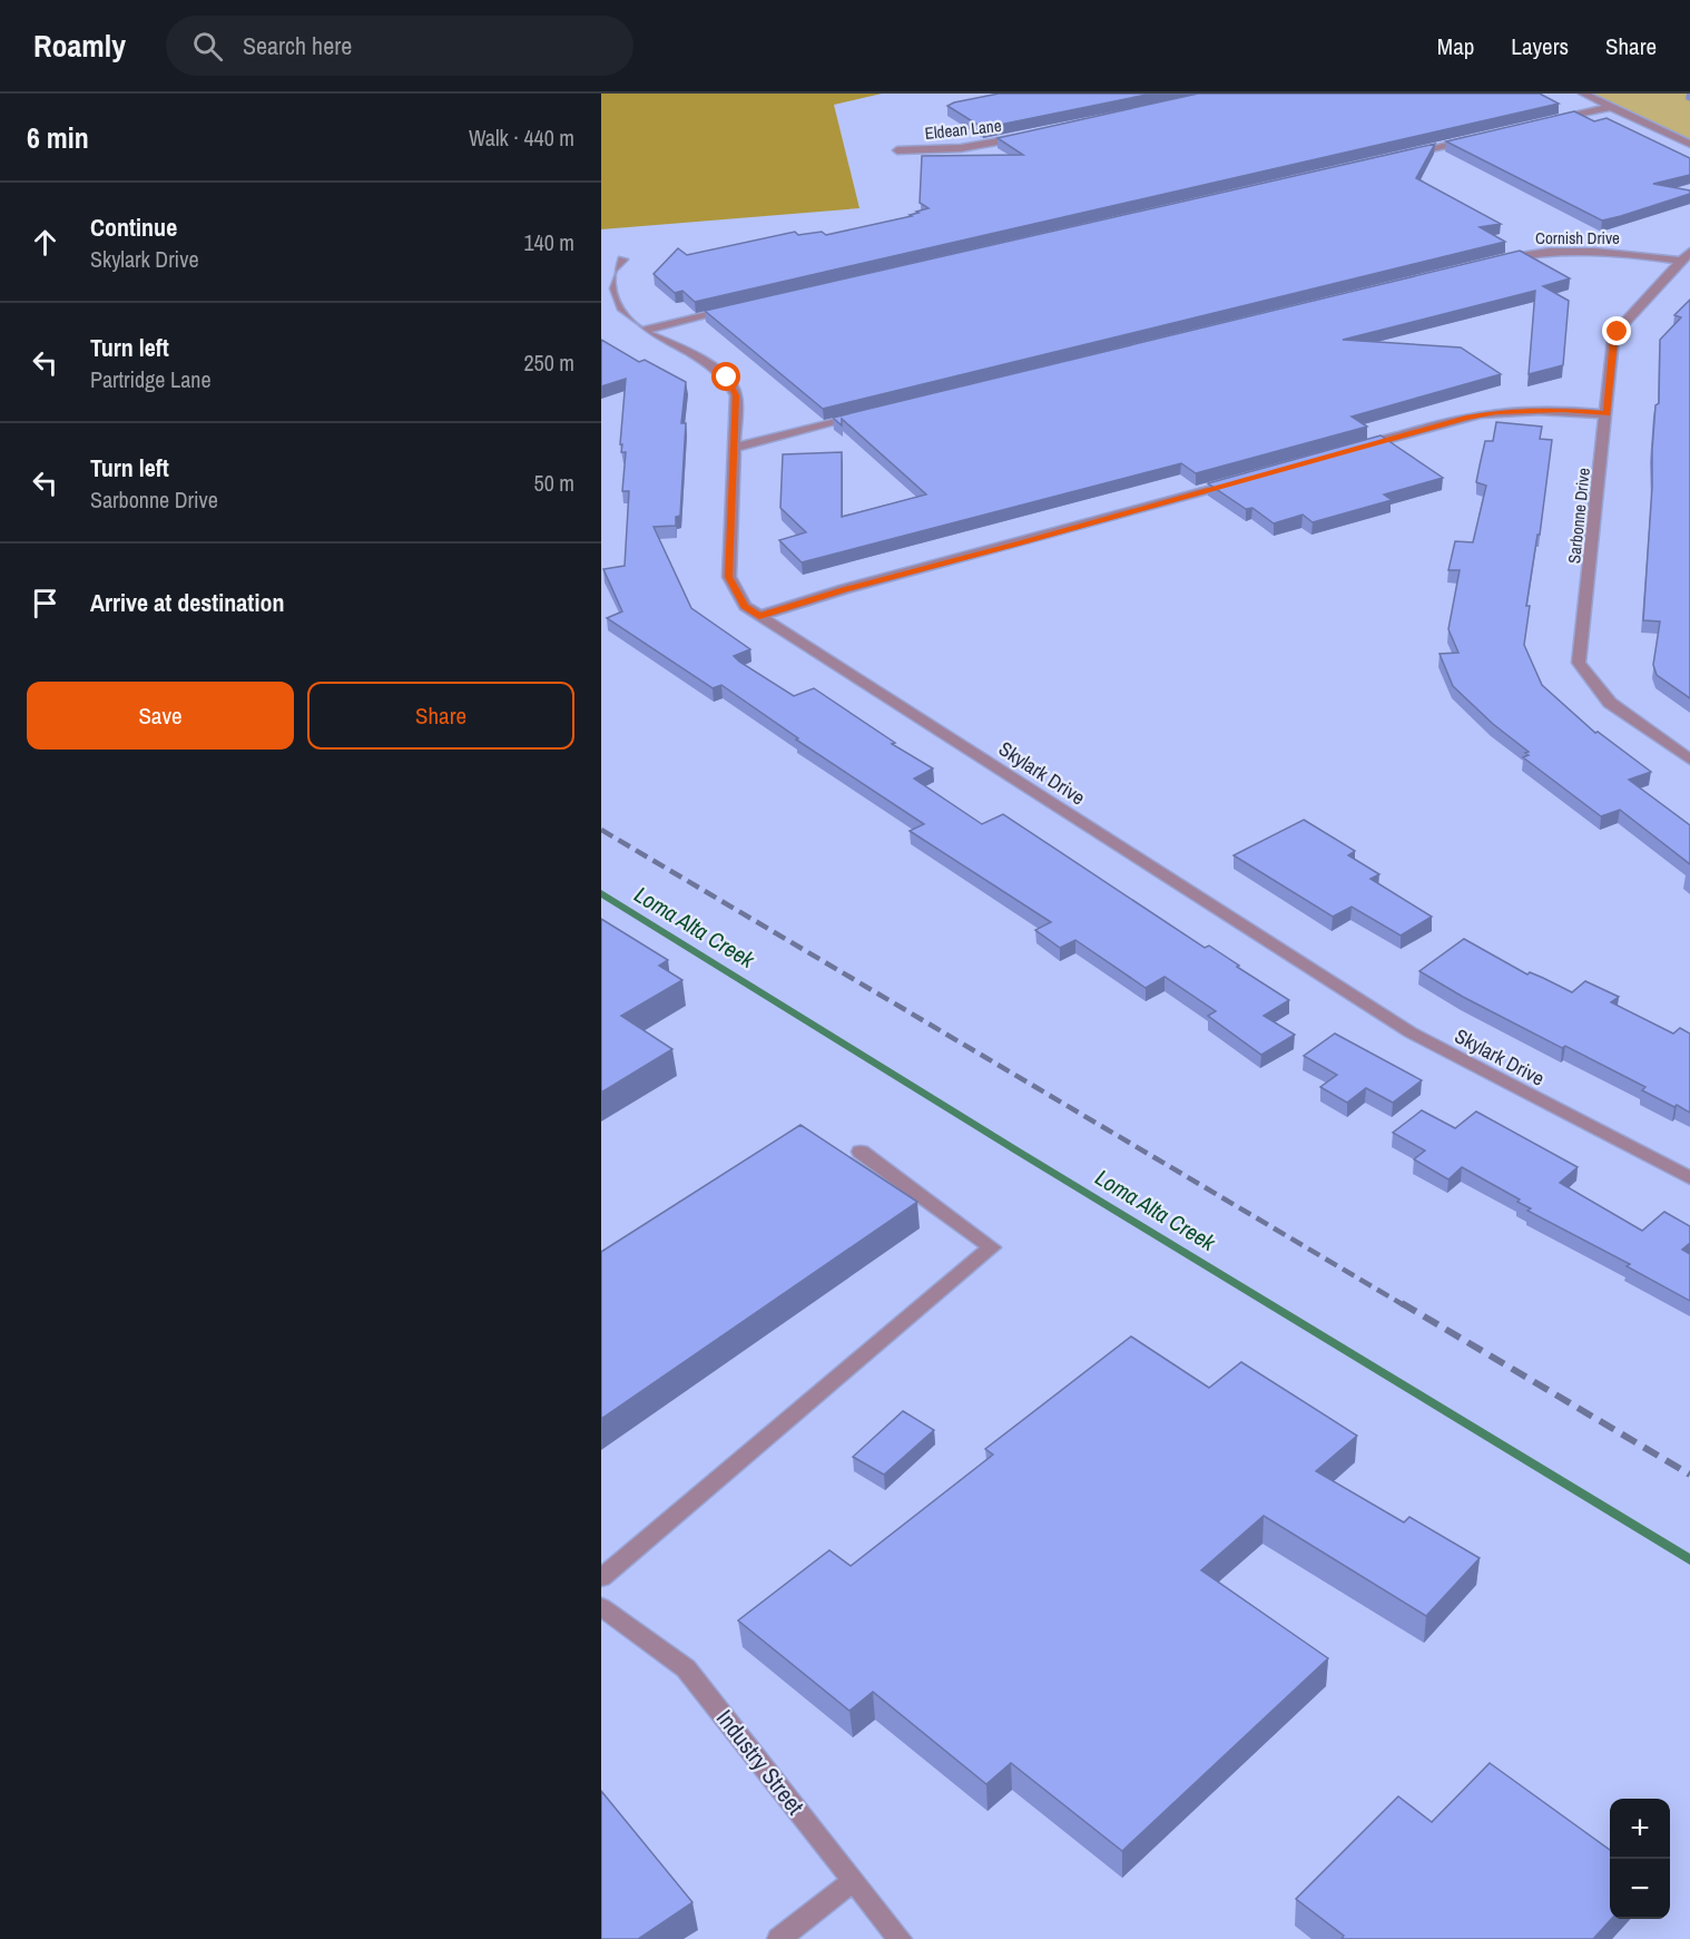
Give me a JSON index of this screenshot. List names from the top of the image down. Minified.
{"streets":{"street":["Eldean Lane","Cornish Drive","Sarbonne Drive","Skylark Drive","Industry Street"]},"crossings":[["Cornish Drive","Sarbonne Drive"]],"water":["Loma Alta Creek"],"page":{"header":"Roamly","search":"Search here","nav":["Map","Layers","Share"],"heading":["6 min","Walk · 440 m"],"list":[["Continue","Skylark Drive","140 m"],["Turn left","Partridge Lane","250 m"],["Turn left","Sarbonne Drive","50 m"],"Arrive at destination"],"buttons":["Save","Share"],"map_buttons":["+","−"]}}
